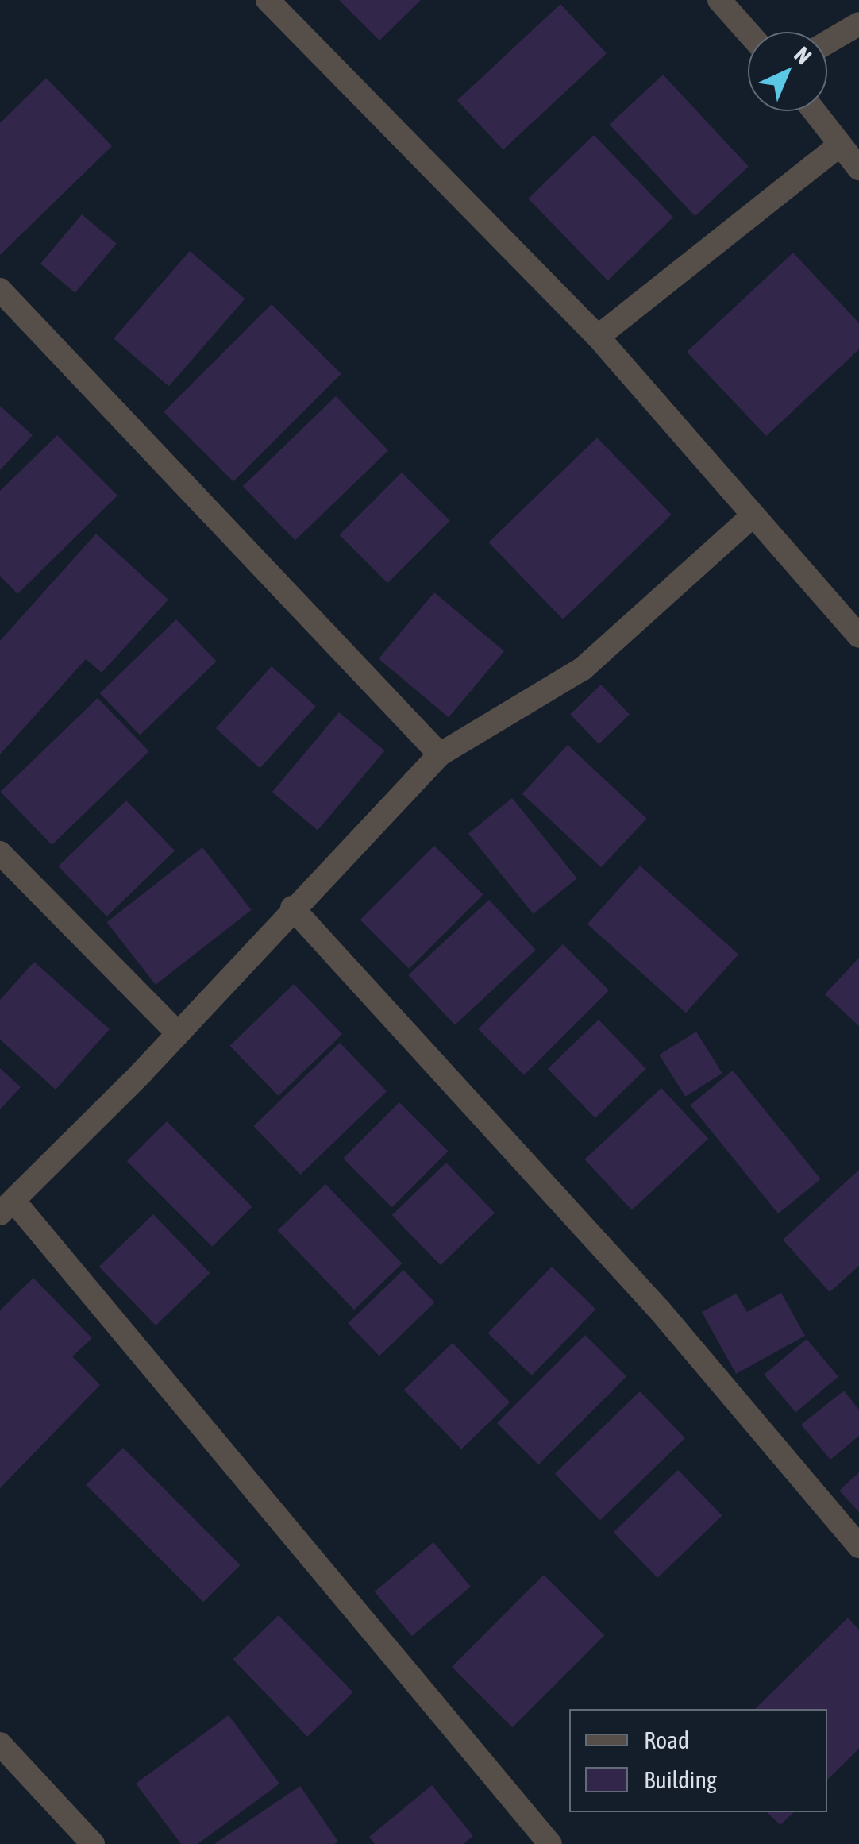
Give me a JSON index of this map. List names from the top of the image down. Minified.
{"legend":["Road","Building"],"north":"top right"}
